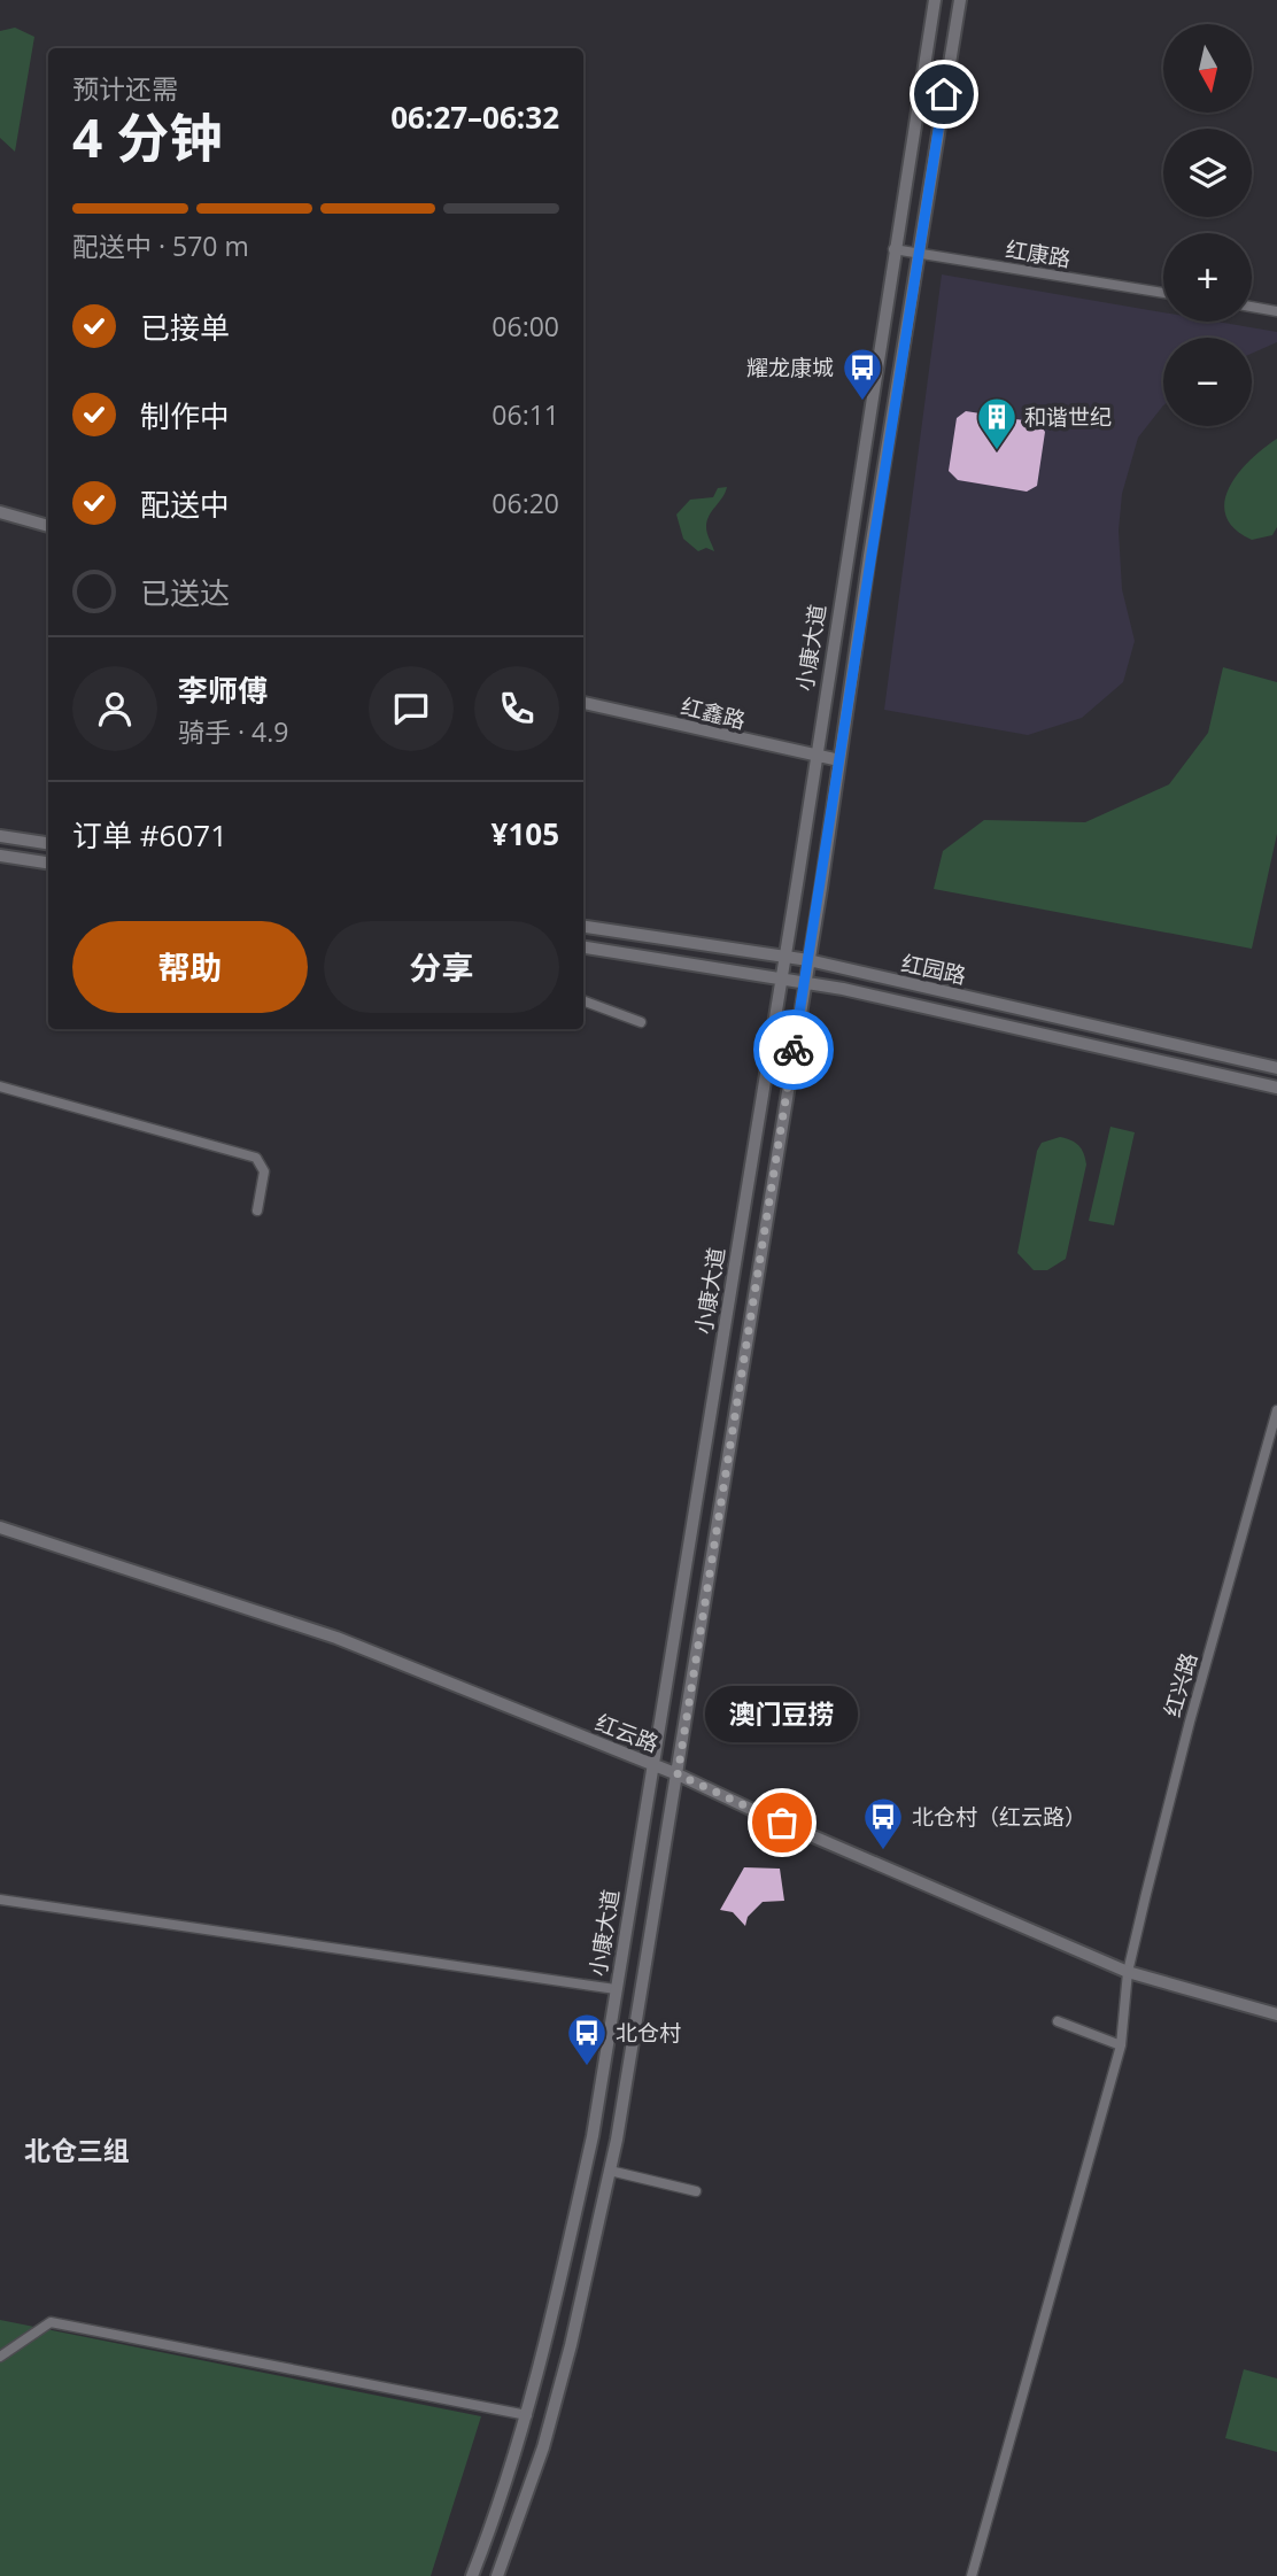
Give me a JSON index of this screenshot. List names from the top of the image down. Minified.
{"streets":{"main road":["小康大道","红鑫路","红园路","红云路"],"street":["红康路","红兴路"]},"crossings":[["红康路","小康大道"],["小康大道","红鑫路"],["小康大道","红园路"],["小康大道","红云路"],["红兴路","红云路"]],"districts":["北仓三组"],"places":{"bus stop":["耀龙康城","北仓村（红云路）","北仓村"],"building":["和谐世纪"],"other":["澳门豆捞"]},"north":"bottom","page":{"map_buttons":["+","−"],"heading":["4 分钟","预计还需","06:27–06:32"],"panel":["李师傅","骑手 · 4.9","订单 #6071","¥105"],"bar":"配送中 · 570 m","list":[["已接单","06:00"],["制作中","06:11"],["配送中","06:20"],"已送达"],"buttons":["帮助","分享"],"bubble":"澳门豆捞"}}
